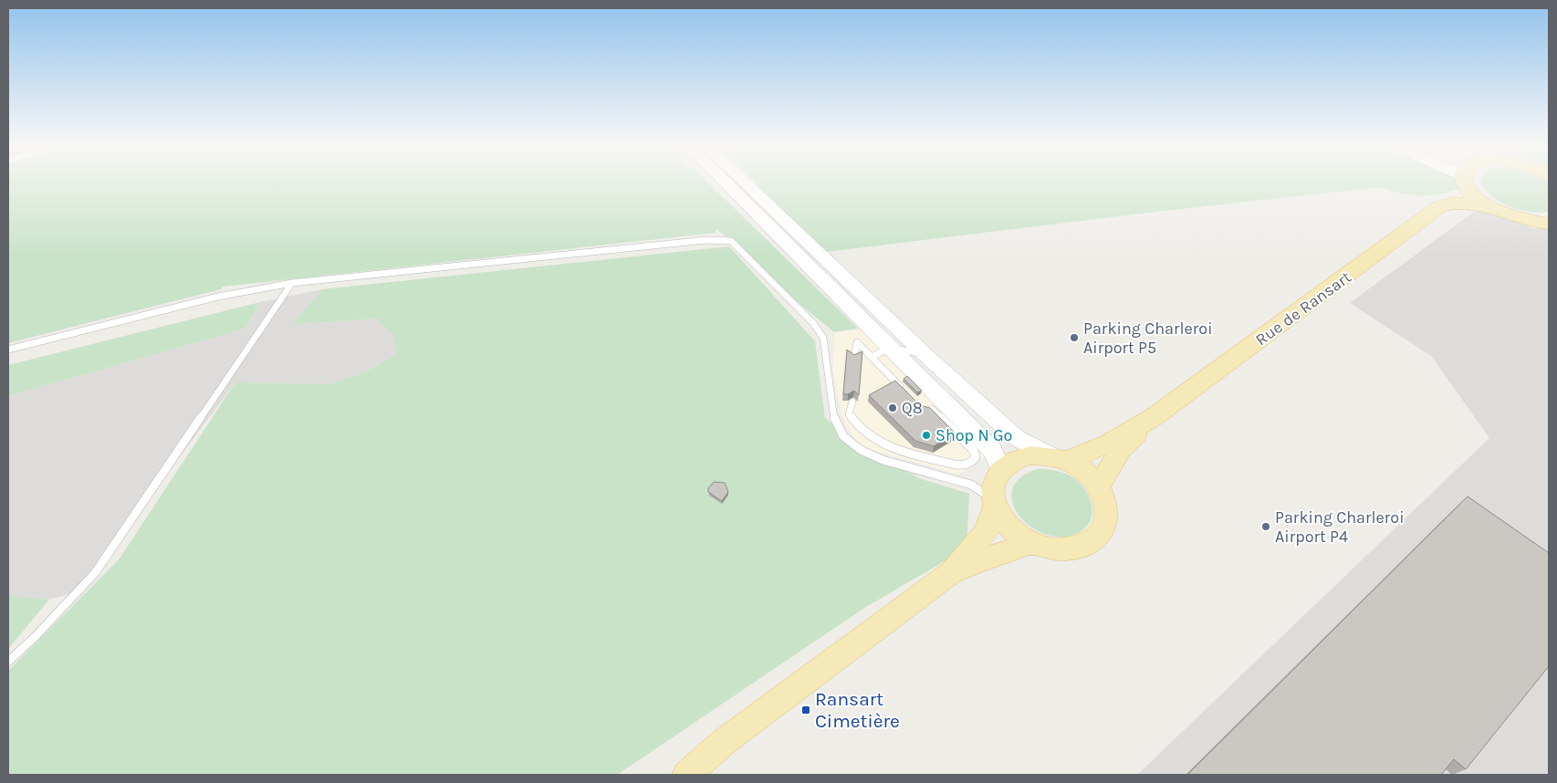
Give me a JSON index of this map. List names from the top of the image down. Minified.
{"streets":{"main road":["Rue de Ransart"]},"places":{"other":["Parking Charleroi Airport P5","Q8","Shop N Go","Parking Charleroi Airport P4"],"transit":["Ransart Cimetière"]}}
